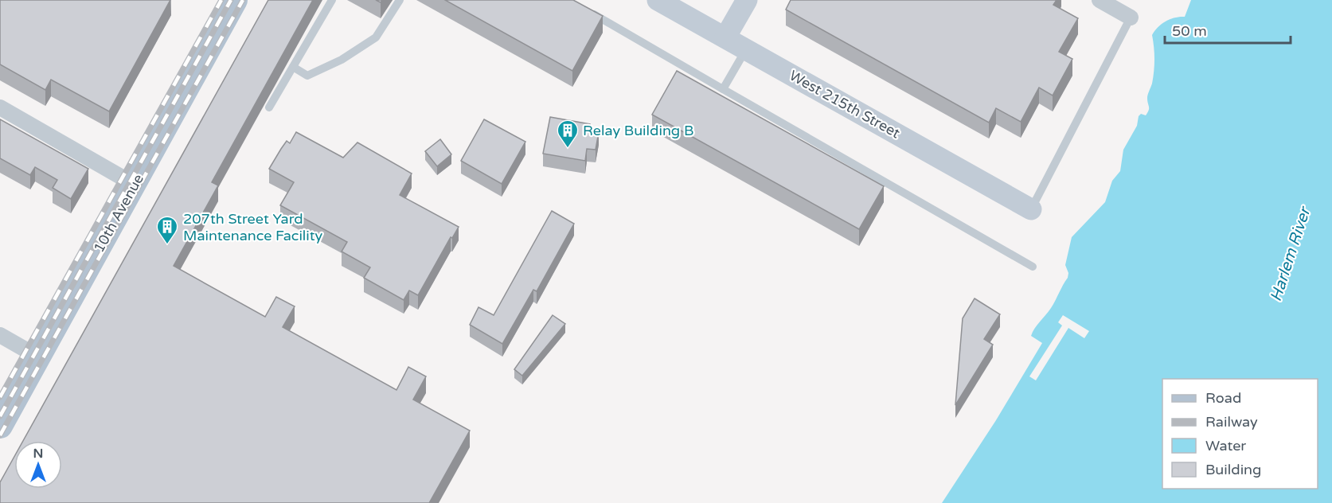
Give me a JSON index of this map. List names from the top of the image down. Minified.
{"streets":{"main road":["10th Avenue"],"street":["West 215th Street"]},"water":["Harlem River"],"places":{"building":["Relay Building B","207th Street Yard Maintenance Facility"]},"legend":["Road","Railway","Water","Building"],"scale_bar":"50 m","north":"top"}
